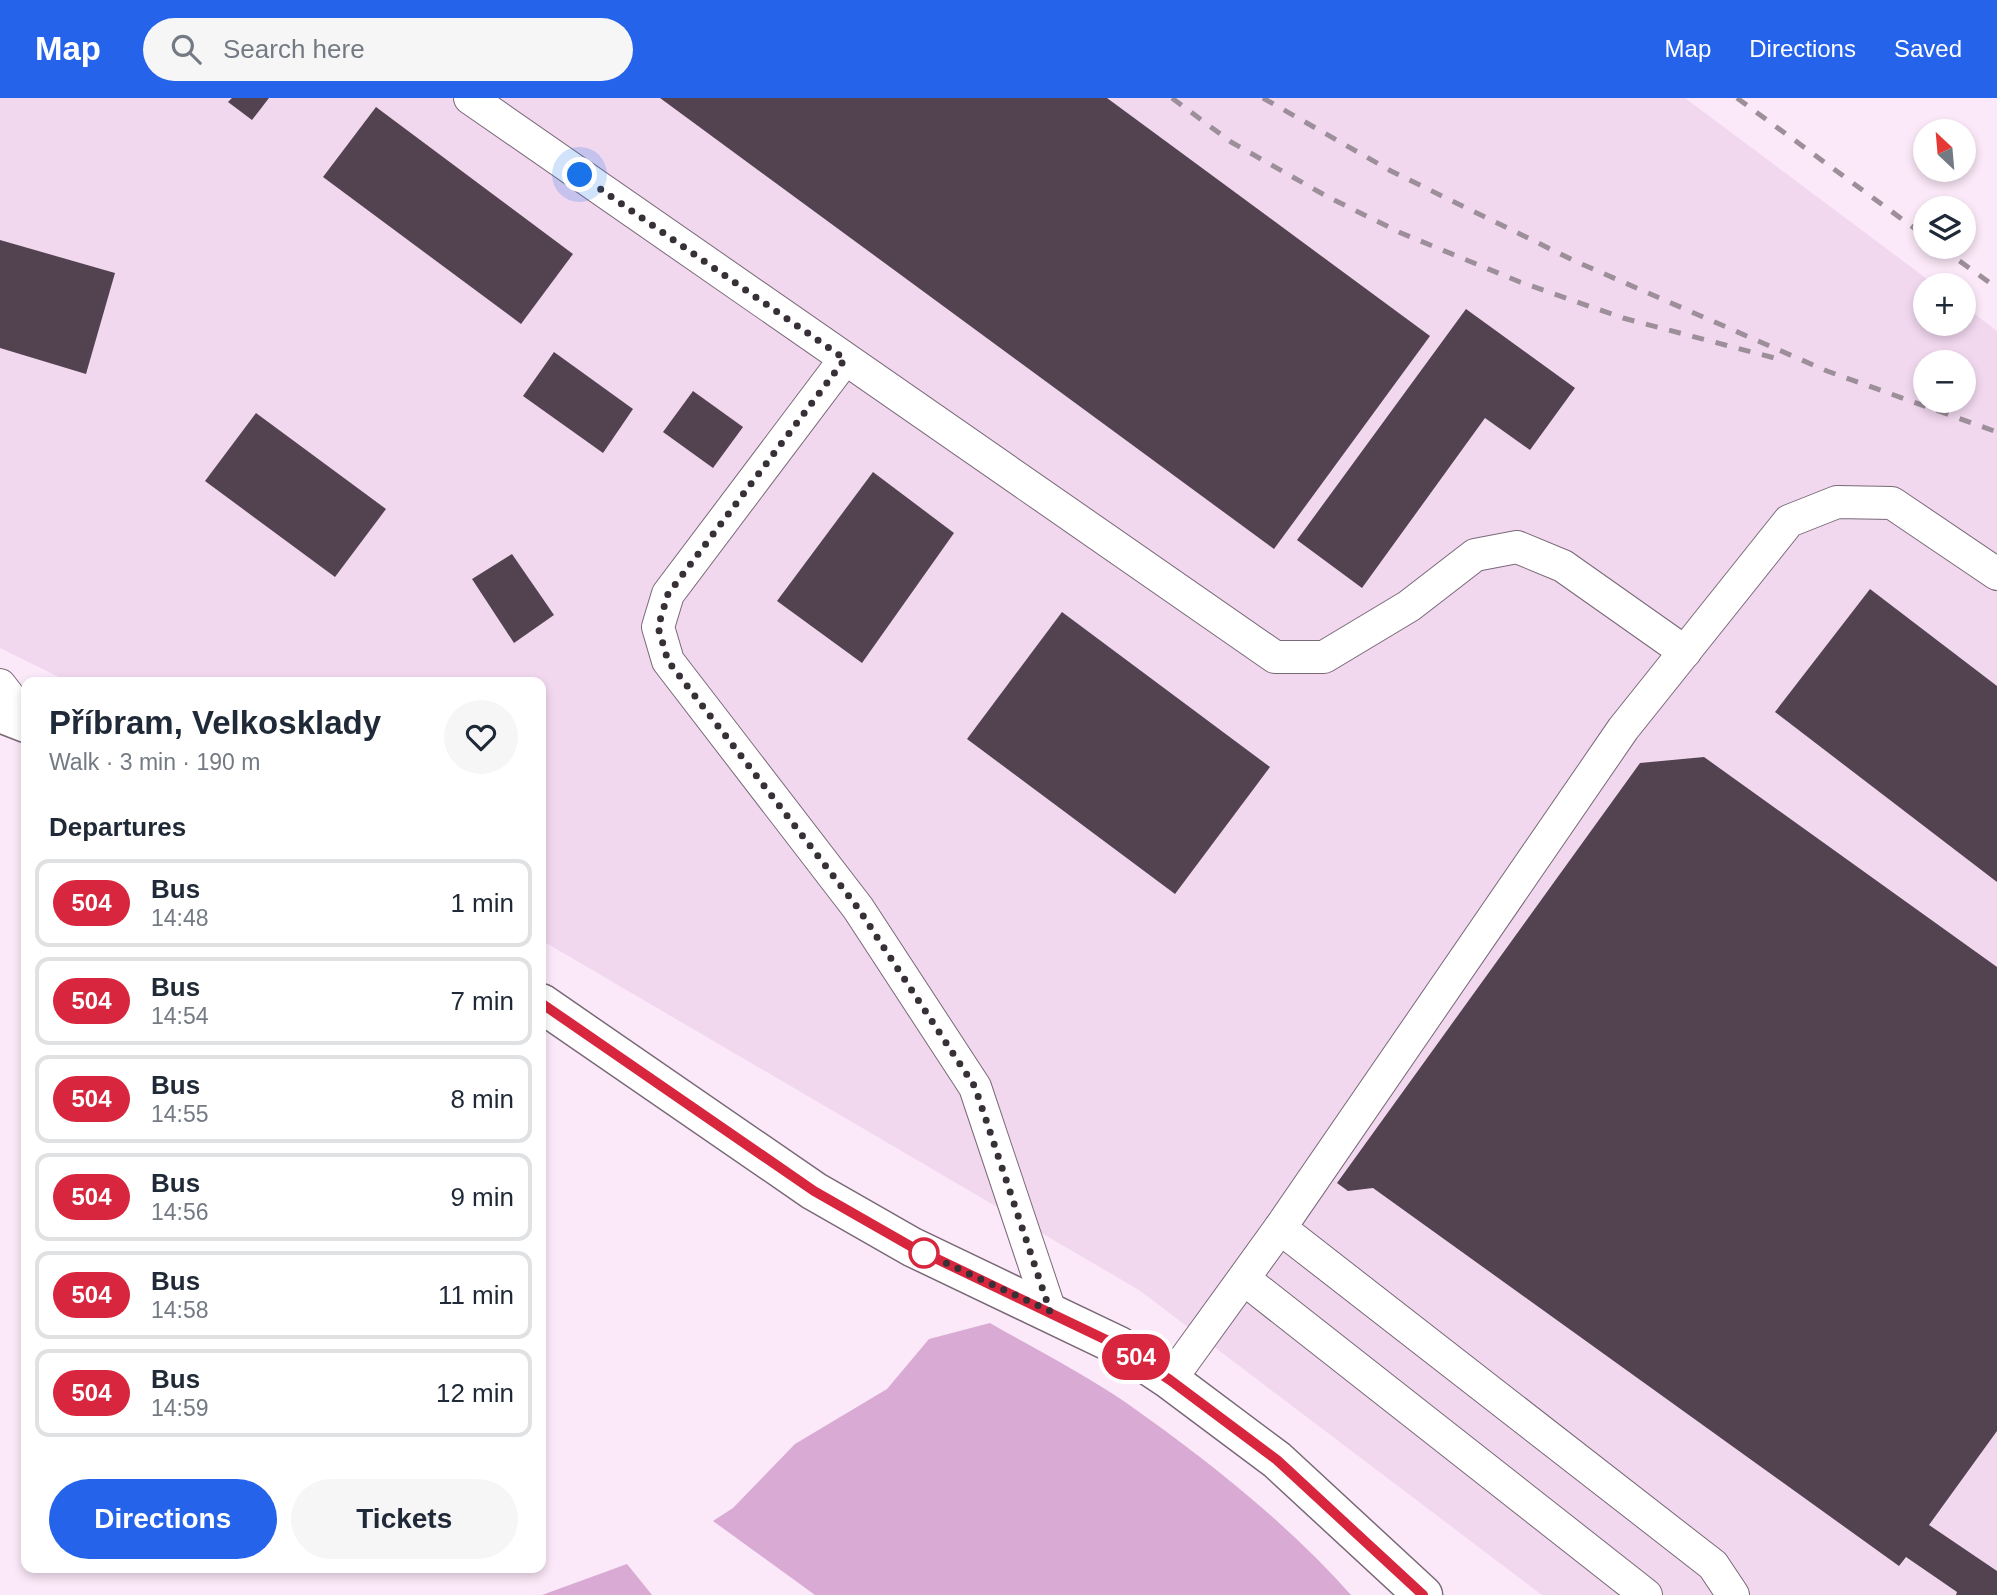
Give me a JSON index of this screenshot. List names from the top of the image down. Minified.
{"lines":["bus line 504"],"north":"top left","page":{"header":"Map","search":"Search here","nav":["Map","Directions","Saved"],"on_map":"504","map_buttons":["+","−"],"heading":[["Příbram, Velkosklady","Walk · 3 min · 190 m"],"Departures"],"list":[{"mark":"504","name":"Bus","note":"14:48","value":"1 min"},{"mark":"504","name":"Bus","note":"14:54","value":"7 min"},{"mark":"504","name":"Bus","note":"14:55","value":"8 min"},{"mark":"504","name":"Bus","note":"14:56","value":"9 min"},{"mark":"504","name":"Bus","note":"14:58","value":"11 min"},{"mark":"504","name":"Bus","note":"14:59","value":"12 min"}],"buttons":["Directions","Tickets"]}}
